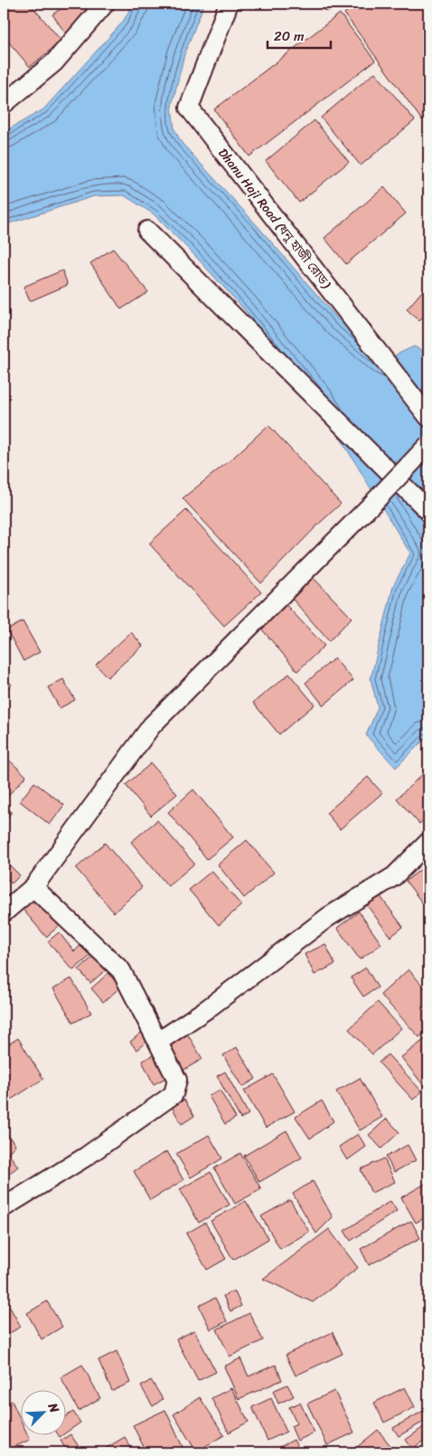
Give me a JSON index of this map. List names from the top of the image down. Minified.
{"streets":{"street":["Dhanu Haji Road (ধনু হাজী রোড)"]},"scale_bar":"20 m","north":"top right"}
